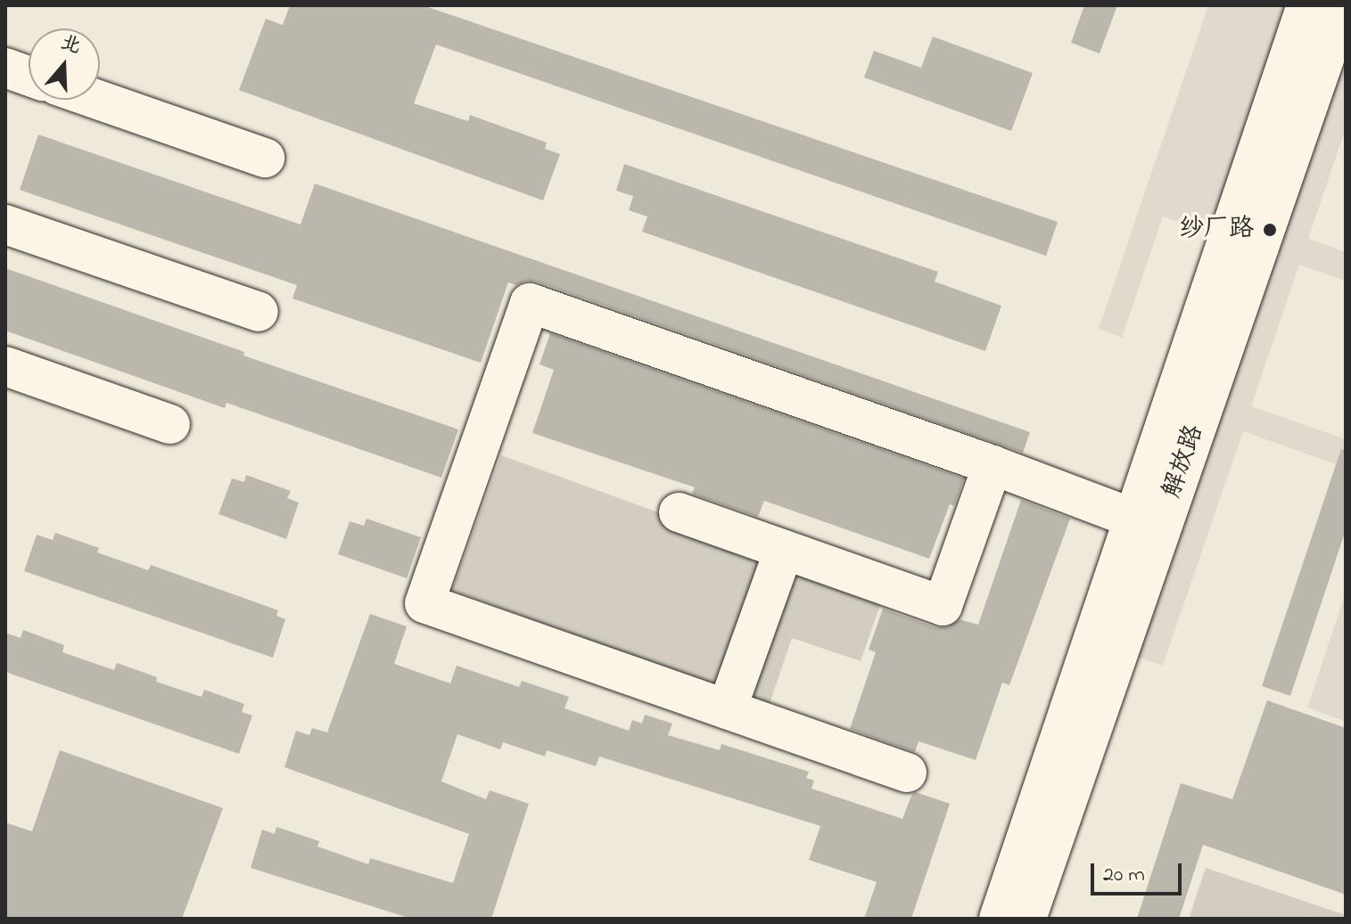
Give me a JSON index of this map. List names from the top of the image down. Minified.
{"streets":{"main road":["解放路"]},"places":["纱厂路"],"scale_bar":"20 m","north":"top"}
